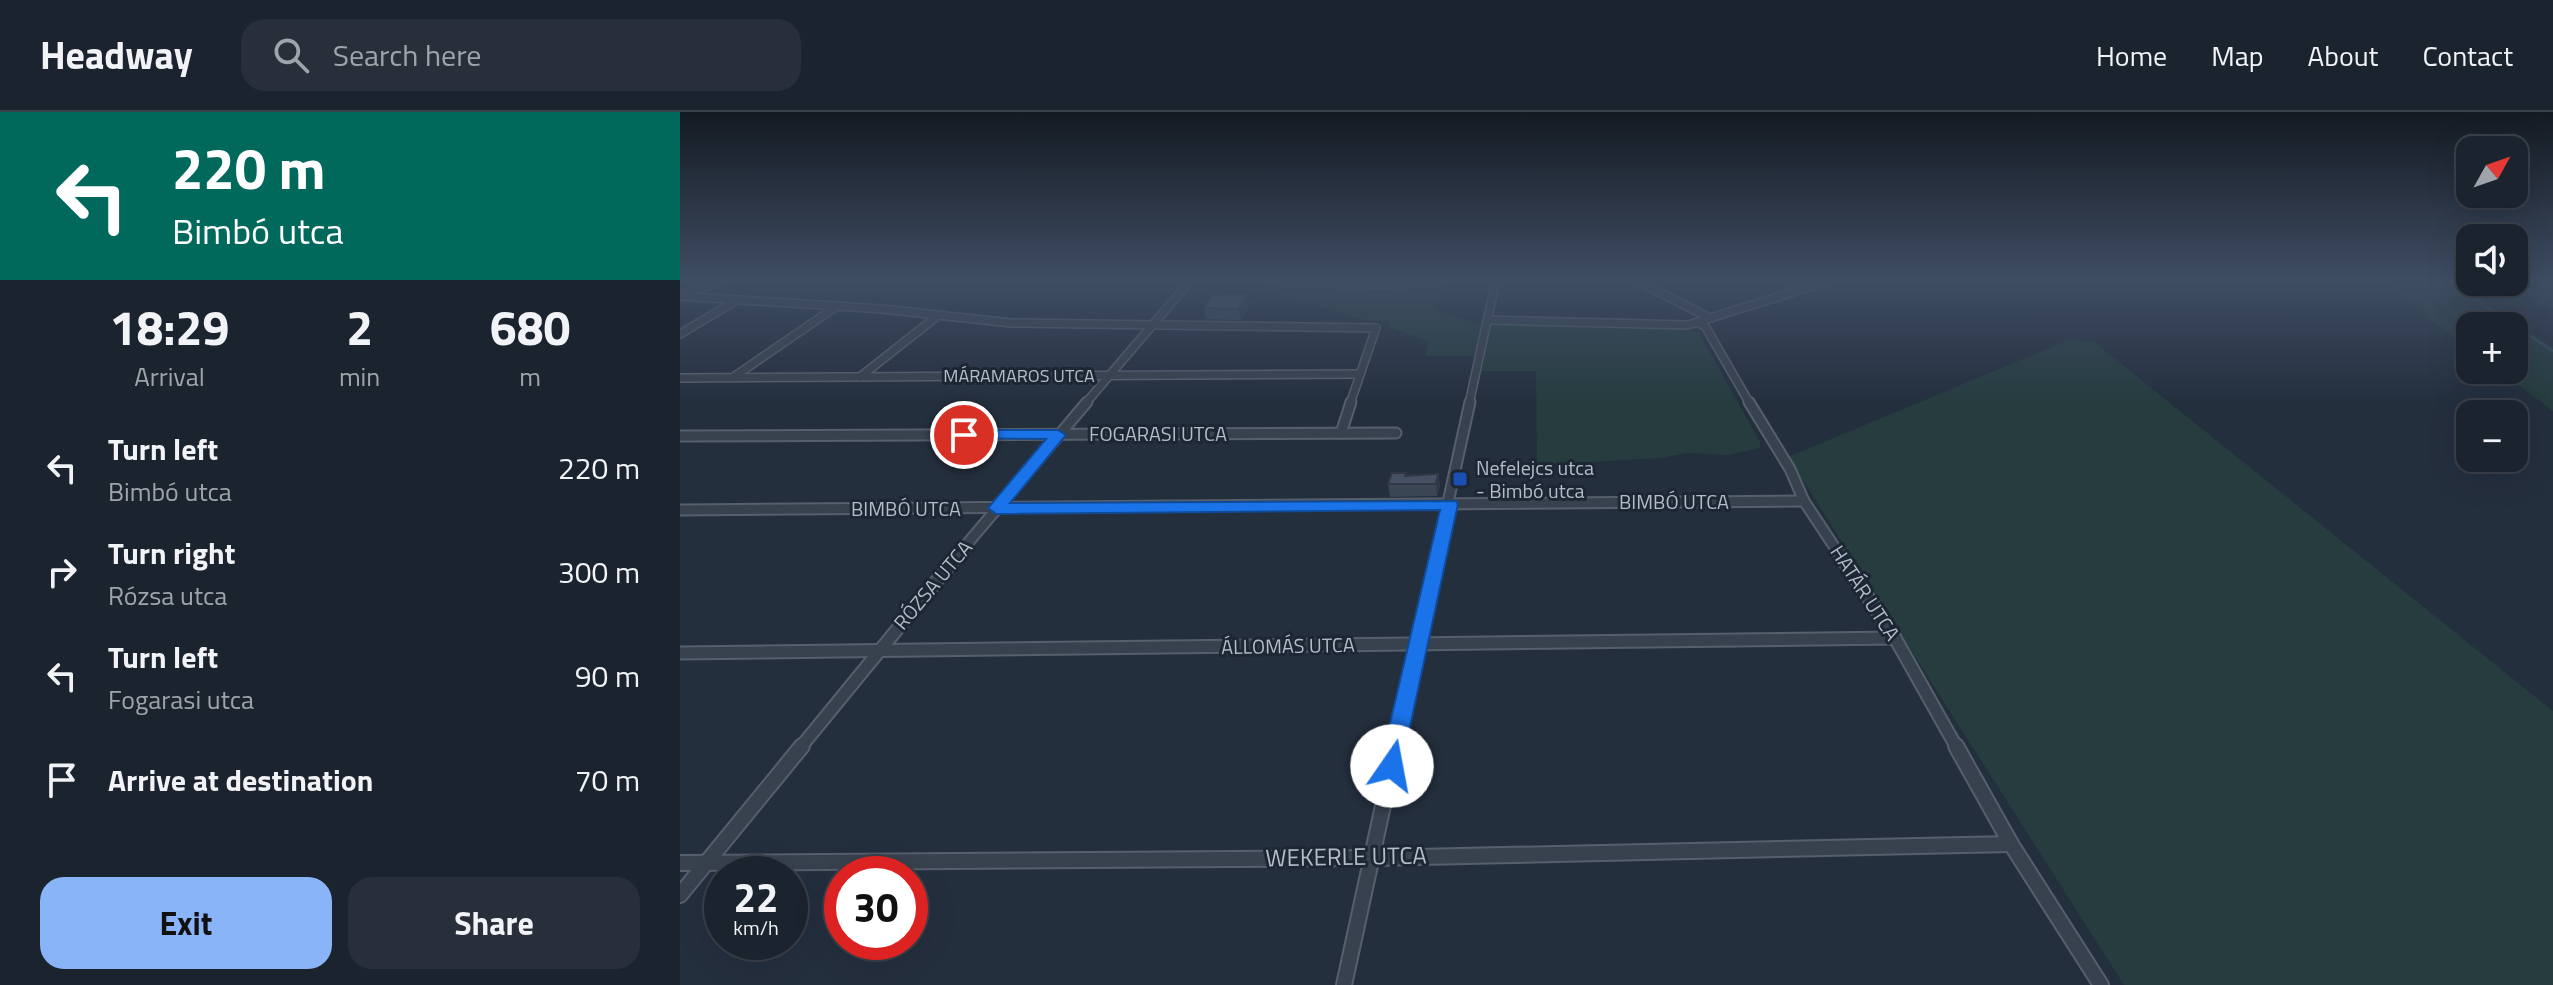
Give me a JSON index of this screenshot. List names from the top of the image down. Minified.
{"streets":{"street":["MÁRAMAROS UTCA","FOGARASI UTCA","BIMBÓ UTCA","RÓZSA UTCA","HATÁR UTCA","ÁLLOMÁS UTCA","WEKERLE UTCA"]},"crossings":[["MÁRAMAROS UTCA","RÓZSA UTCA"],["FOGARASI UTCA","RÓZSA UTCA"],["BIMBÓ UTCA","RÓZSA UTCA"],["BIMBÓ UTCA","HATÁR UTCA"],["RÓZSA UTCA","ÁLLOMÁS UTCA"],["HATÁR UTCA","ÁLLOMÁS UTCA"],["HATÁR UTCA","WEKERLE UTCA"]],"places":{"transit":["Nefelejcs utca - Bimbó utca"]},"north":"top right","page":{"header":"Headway","search":"Search here","nav":["Home","Map","About","Contact"],"turn":["220 m","Bimbó utca"],"map_buttons":["+","−"],"eta":["18:29","Arrival","2","min","680","m"],"list":[{"name":"Turn left","note":"Bimbó utca","value":"220 m"},{"name":"Turn right","note":"Rózsa utca","value":"300 m"},{"name":"Turn left","note":"Fogarasi utca","value":"90 m"},{"name":"Arrive at destination","value":"70 m"}],"speed":"22 km/h","limit":"30","buttons":["Exit","Share"]}}
